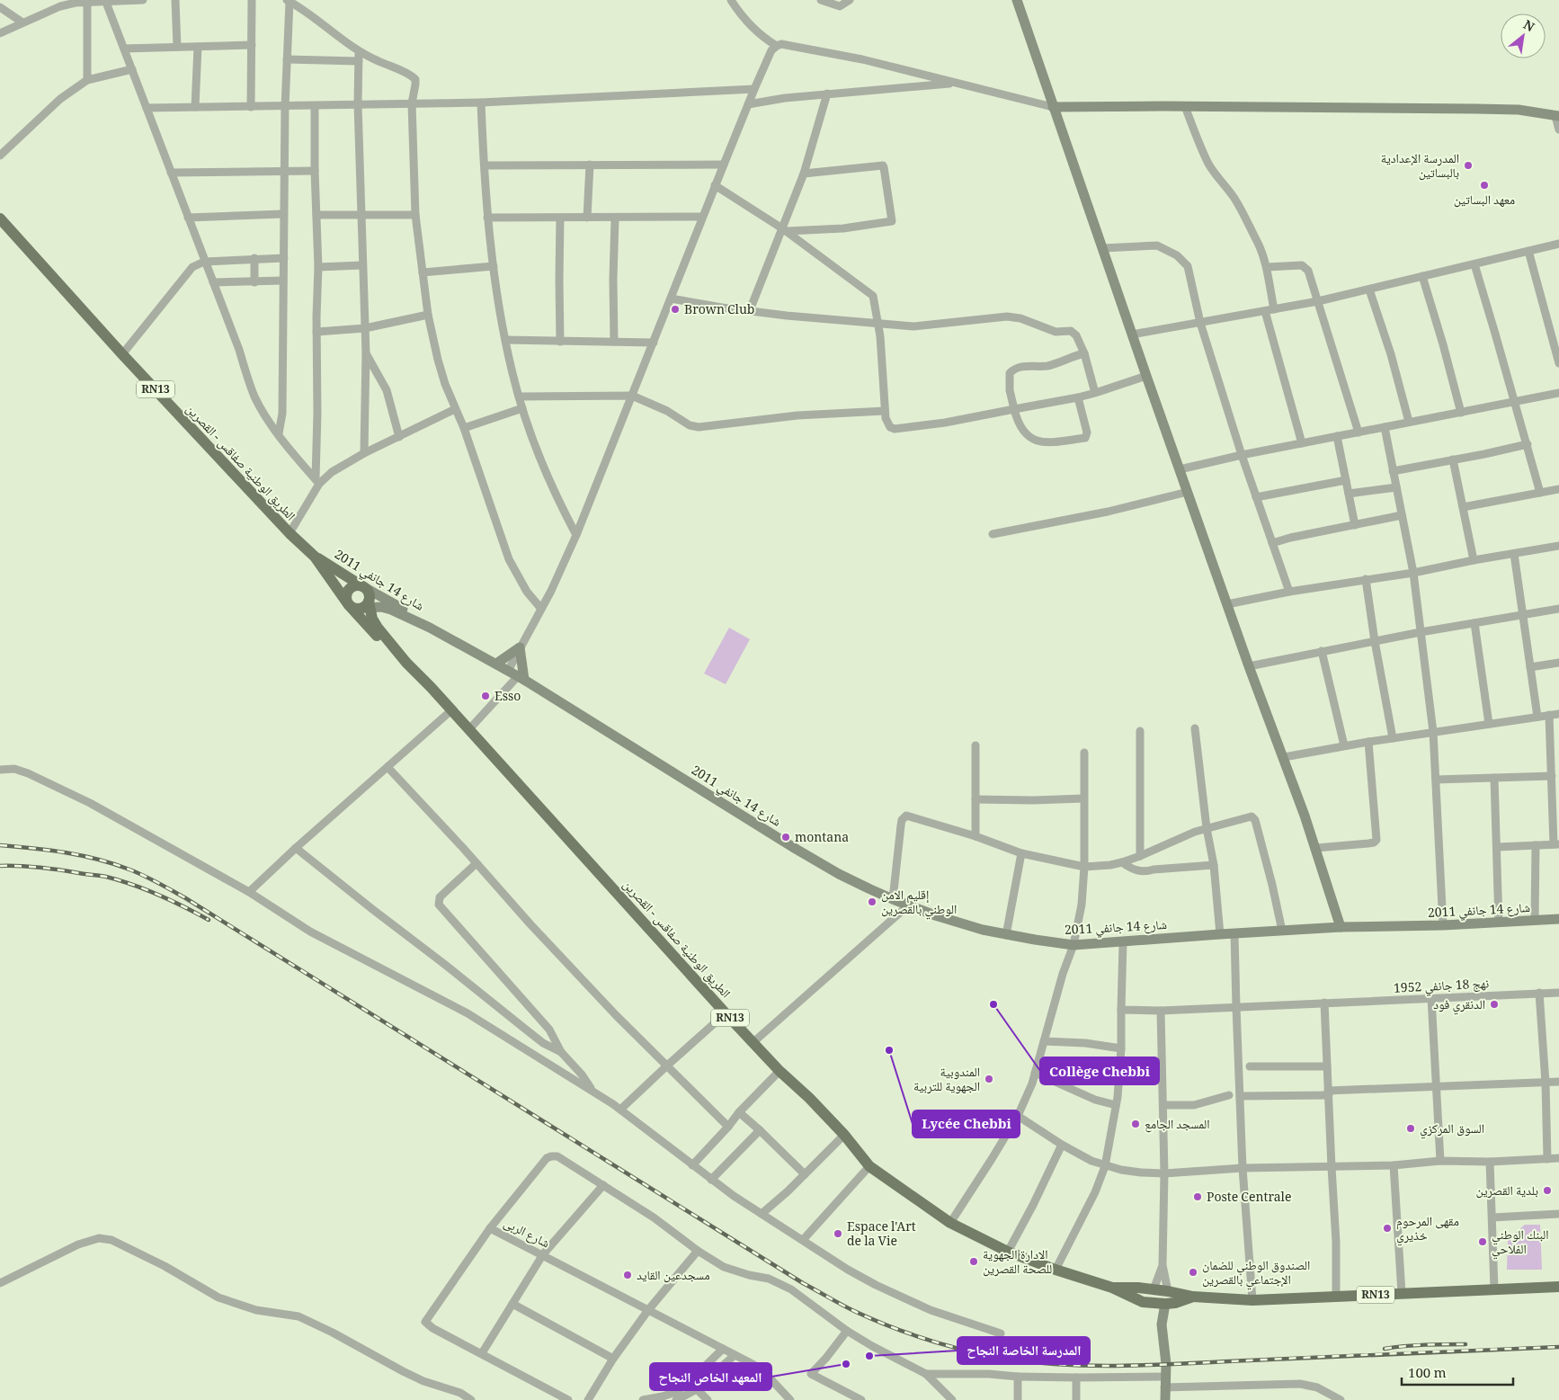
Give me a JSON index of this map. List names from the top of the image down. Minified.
{"streets":{"main road":["RN13","الطريق الوطنية صفاقس - القصرين","شارع 14 جانفي 2011"],"street":["نهج 18 جانفي 1952","شارع الربى"]},"crossings":[["الطريق الوطنية صفاقس - القصرين","شارع 14 جانفي 2011"]],"places":["المدرسة الإعدادية بالبساتين","معهد البساتين","Brown Club","Esso","montana","إقليم الامن الوطني بالقصرين","Collège Chebbi","الدنقري فود","Lycée Chebbi","المندوبية الجهوية للتربية","المسجد الجامع","السوق المركزي","بلدية القصرين","Poste Centrale","مقهى المرحوم خذيري","Espace l'Art de la Vie","البنك الوطني الفلاحي","الادارة الجهوية للصحة القصرين","الصندوق الوطني للضمان الإجتماعي بالقصرين","مسجدعين القايد","المدرسة الخاصة النجاح","المعهد الخاص النجاح"],"scale_bar":"100 m","north":"top right"}
